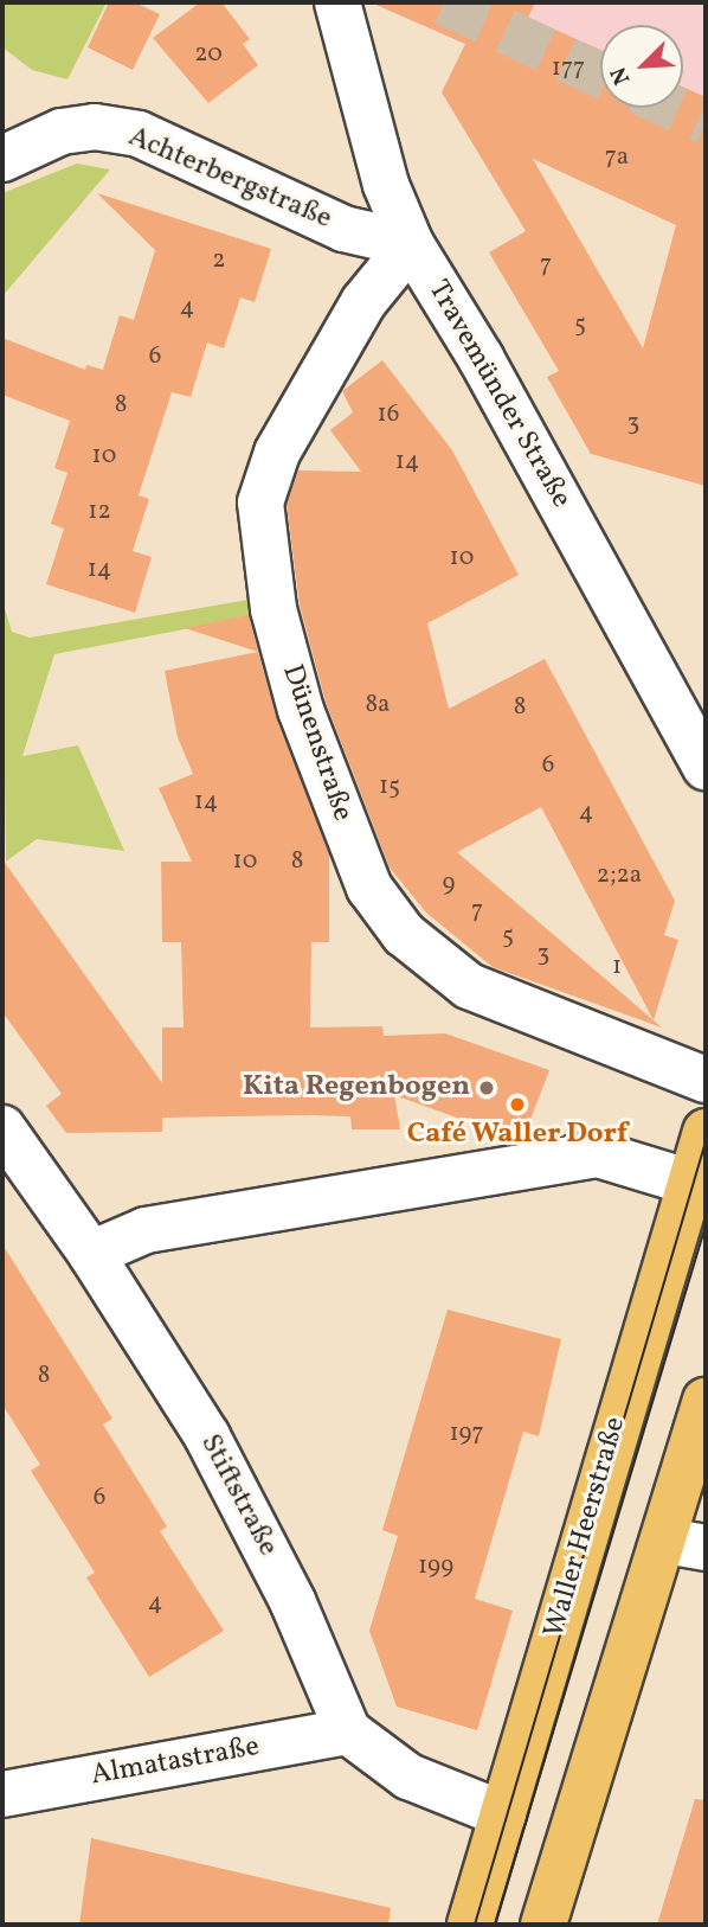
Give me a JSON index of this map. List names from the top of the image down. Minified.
{"streets":{"main road":["Waller Heerstraße"],"street":["Achterbergstraße","Travemünder Straße","Dünenstraße","Stiftstraße","Almatastraße"]},"crossings":[["Achterbergstraße","Travemünder Straße"],["Achterbergstraße","Dünenstraße"],["Travemünder Straße","Dünenstraße"],["Stiftstraße","Almatastraße"]],"places":["Kita Regenbogen","Café Waller Dorf"],"house_numbers":["20","177","7a","2","7","4","5","6","8","16","3","10","14","12","10","14","8a","8","6","15","14","4","10","8","2;2a","9","7","5","3","1","8","197","6","199","4"],"north":"bottom left"}
